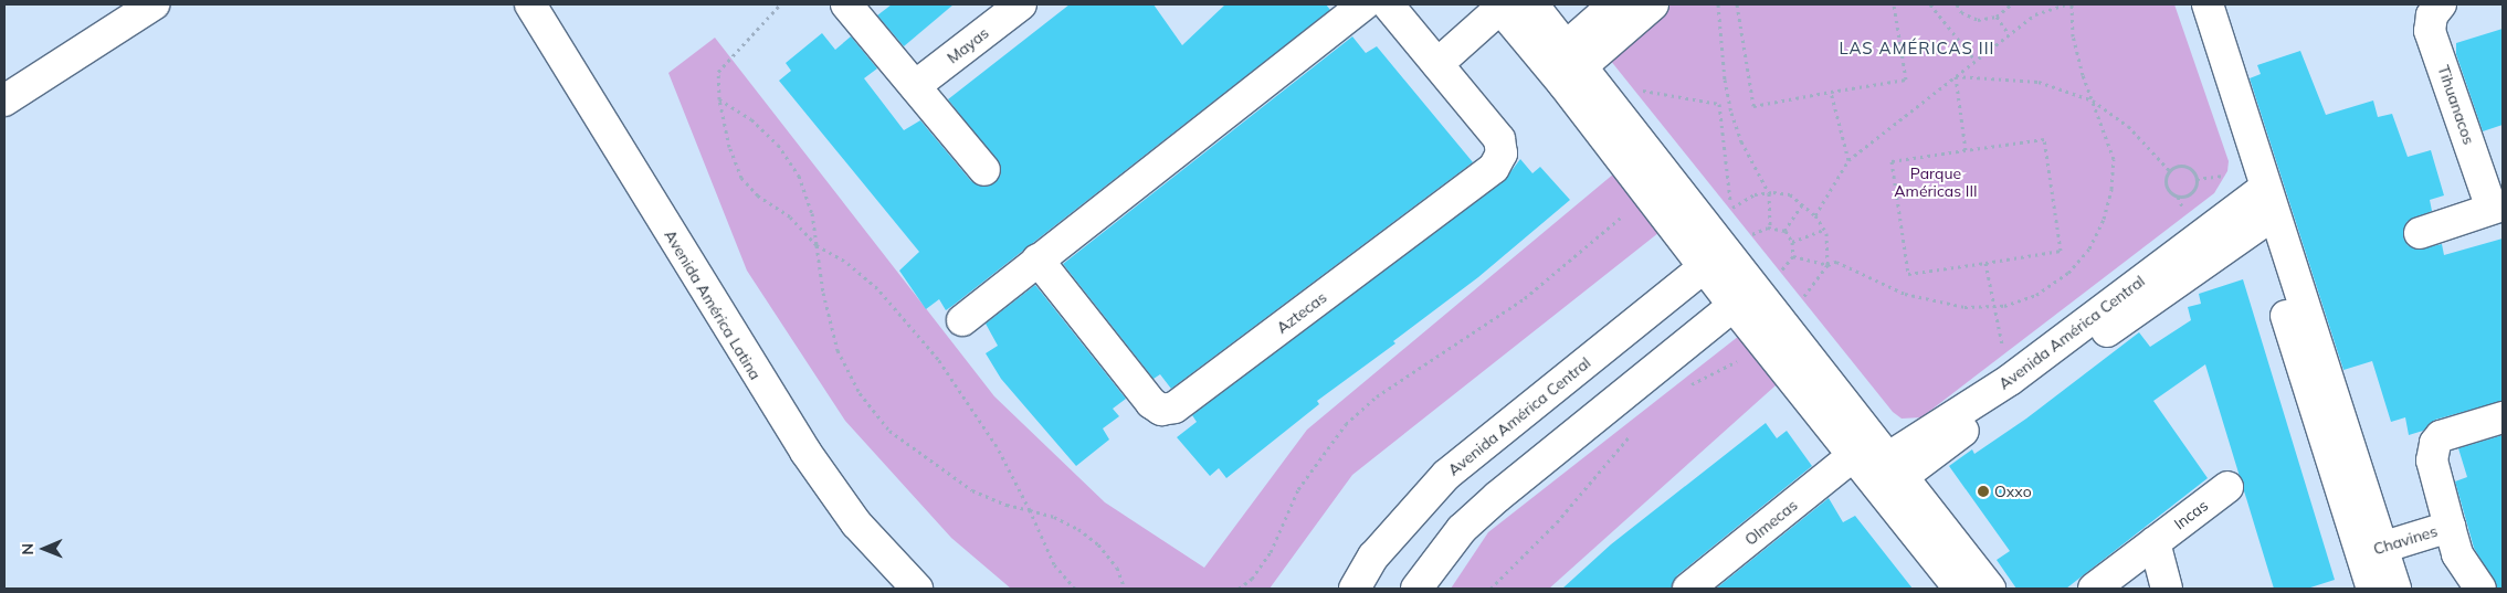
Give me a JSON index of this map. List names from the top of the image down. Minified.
{"streets":{"street":["Mayas","Tihuanacos","Avenida América Latina","Aztecas","Avenida América Central","Incas","Olmecas","Chavines"]},"crossings":[["Avenida América Central","Olmecas"]],"districts":["LAS AMÉRICAS III"],"parks":["Parque Américas III"],"places":["Oxxo"],"north":"left"}
